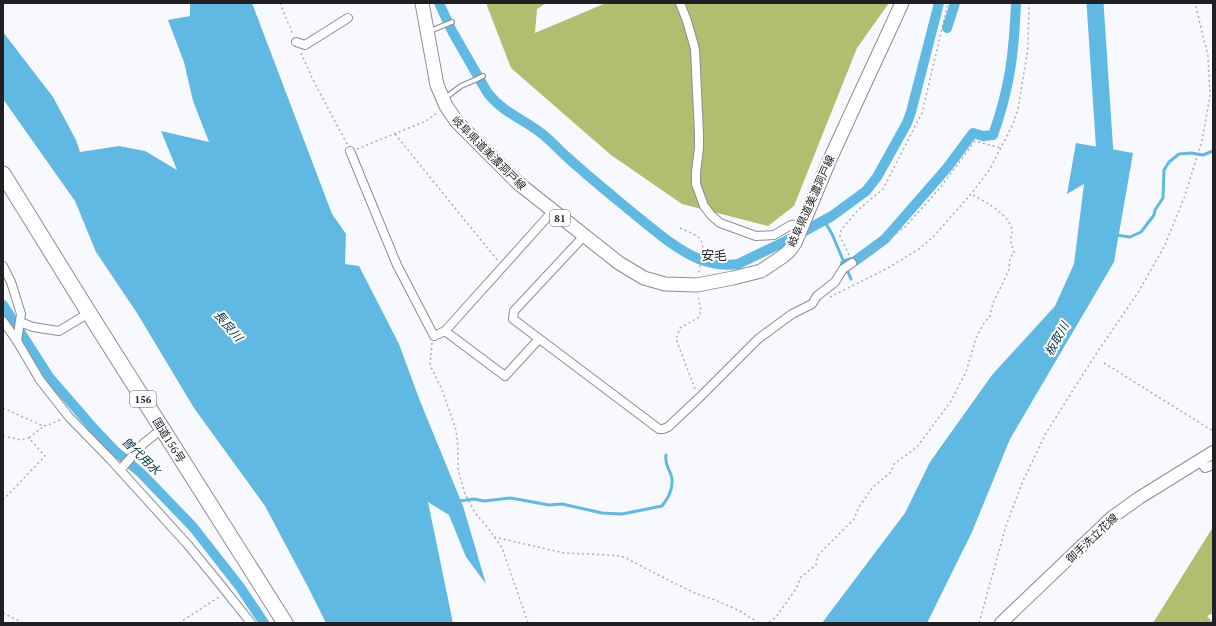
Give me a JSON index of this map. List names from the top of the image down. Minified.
{"streets":{"highway":["156","国道156号"],"main road":["岐阜県道美濃洞戸線","81","御手洗立花線"]},"districts":["安毛"],"water":["長良川","板取川","曽代用水"]}
